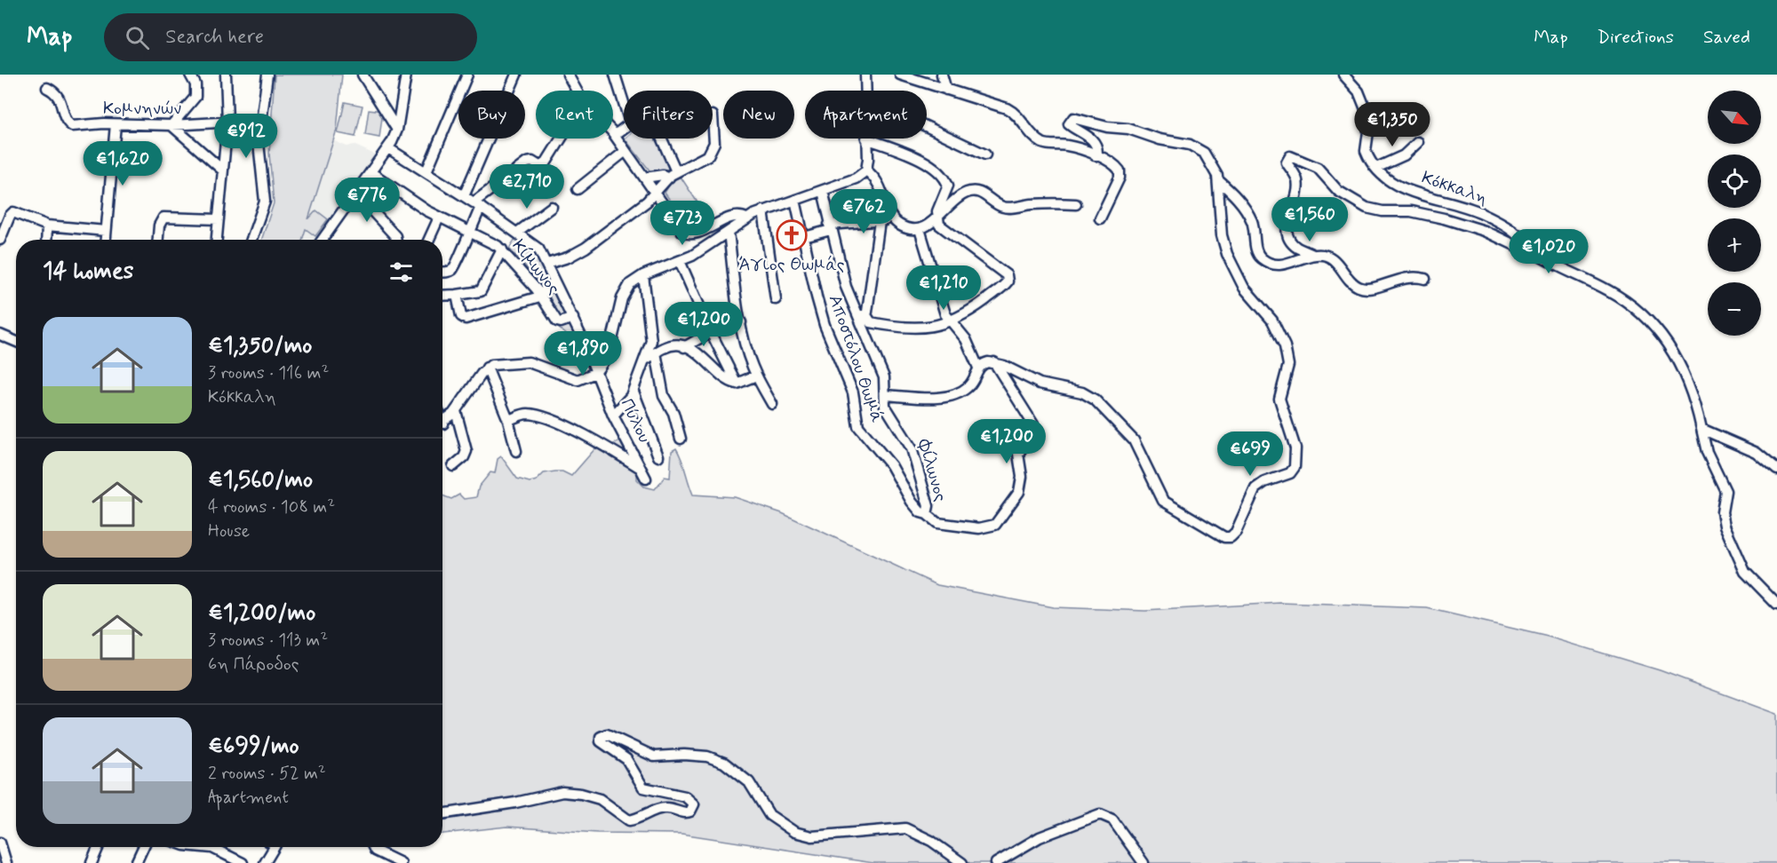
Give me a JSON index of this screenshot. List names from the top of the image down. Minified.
{"streets":{"street":["Κομνηνών","Κόκκαλη","Κίμωνος","Αποστόλου Θωμά","Πύλου","Φίλωνος"]},"crossings":[["Κίμωνος","Πύλου"],["Αποστόλου Θωμά","Φίλωνος"]],"places":{"church":["Άγιος Θωμάς"]},"north":"bottom right","page":{"header":"Map","search":"Search here","nav":["Map","Directions","Saved"],"map_buttons":["+","−"],"chip":["Buy","Rent","Filters","New","Apartment"],"price":["€1,350","€912","€1,620","€2,710","€776","€762","€1,560","€723","€1,020","€1,210","€1,200","€1,890","€1,200","€699"],"heading":"14 homes","list":[{"name":"€1,350/mo","note":"3 rooms · 116 m² · Κόκκαλη"},{"name":"€1,560/mo","note":"4 rooms · 108 m² · House"},{"name":"€1,200/mo","note":"3 rooms · 113 m² · 6η Πάροδος"},{"name":"€699/mo","note":"2 rooms · 52 m² · Apartment"}]}}
